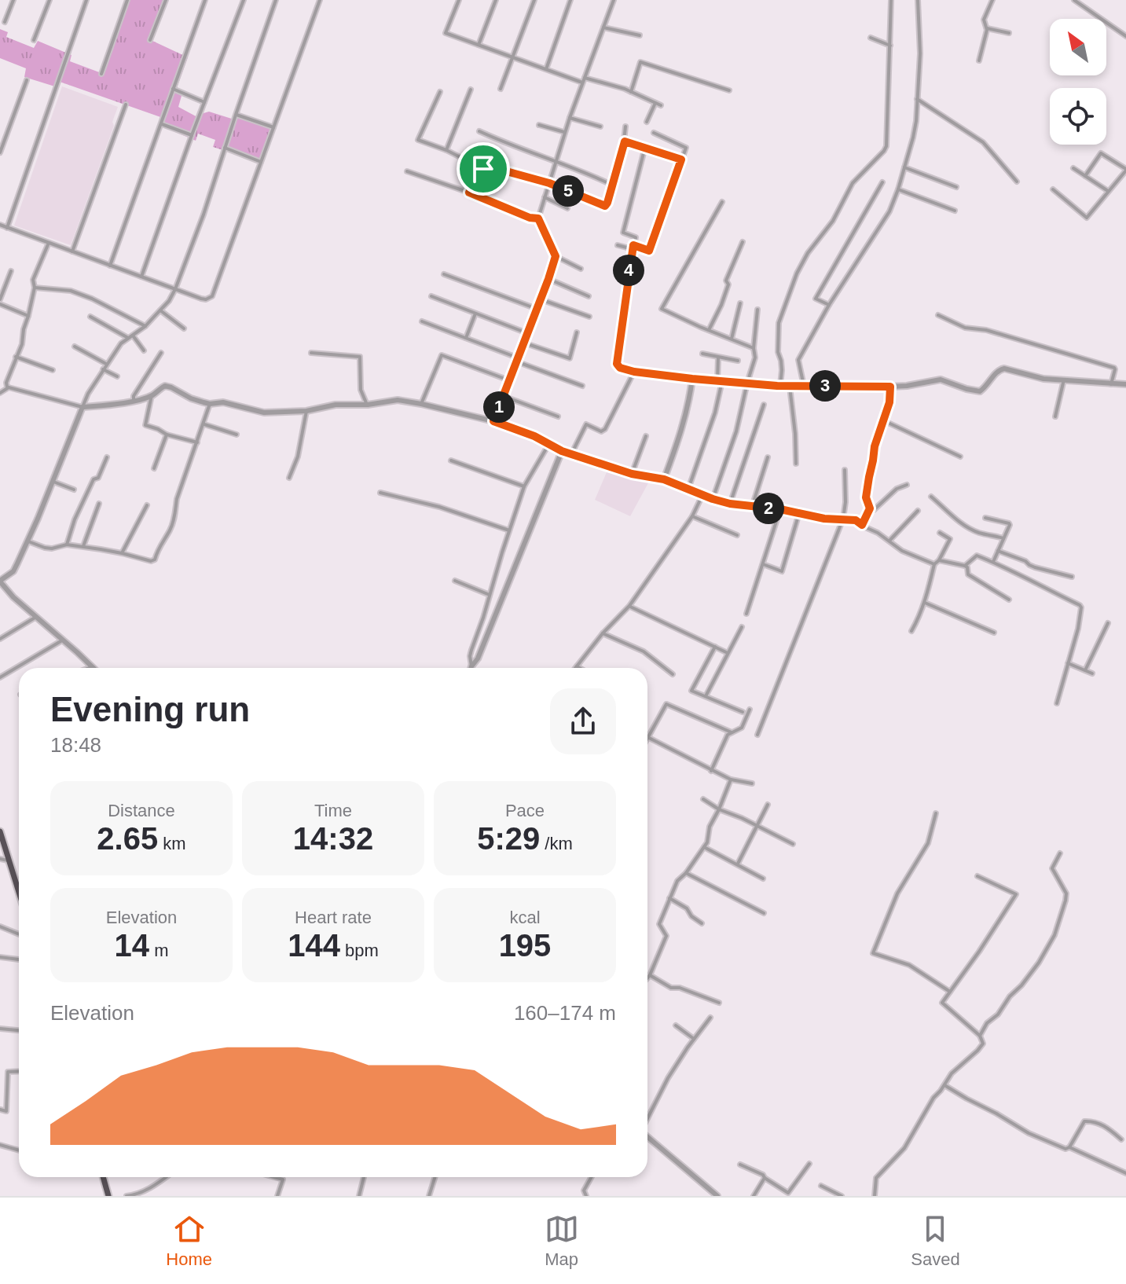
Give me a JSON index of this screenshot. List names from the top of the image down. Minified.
{"north":"top left","page":{"pins":["5","4","3","1","2"],"heading":["Evening run","18:48"],"stats":[["Distance","2.65 km"],["Time","14:32"],["Pace","5:29 /km"],["Elevation","14 m"],["Heart rate","144 bpm"],["kcal","195"]],"chart":["Elevation","160–174 m"],"tabs":["Home","Map","Saved"]}}
